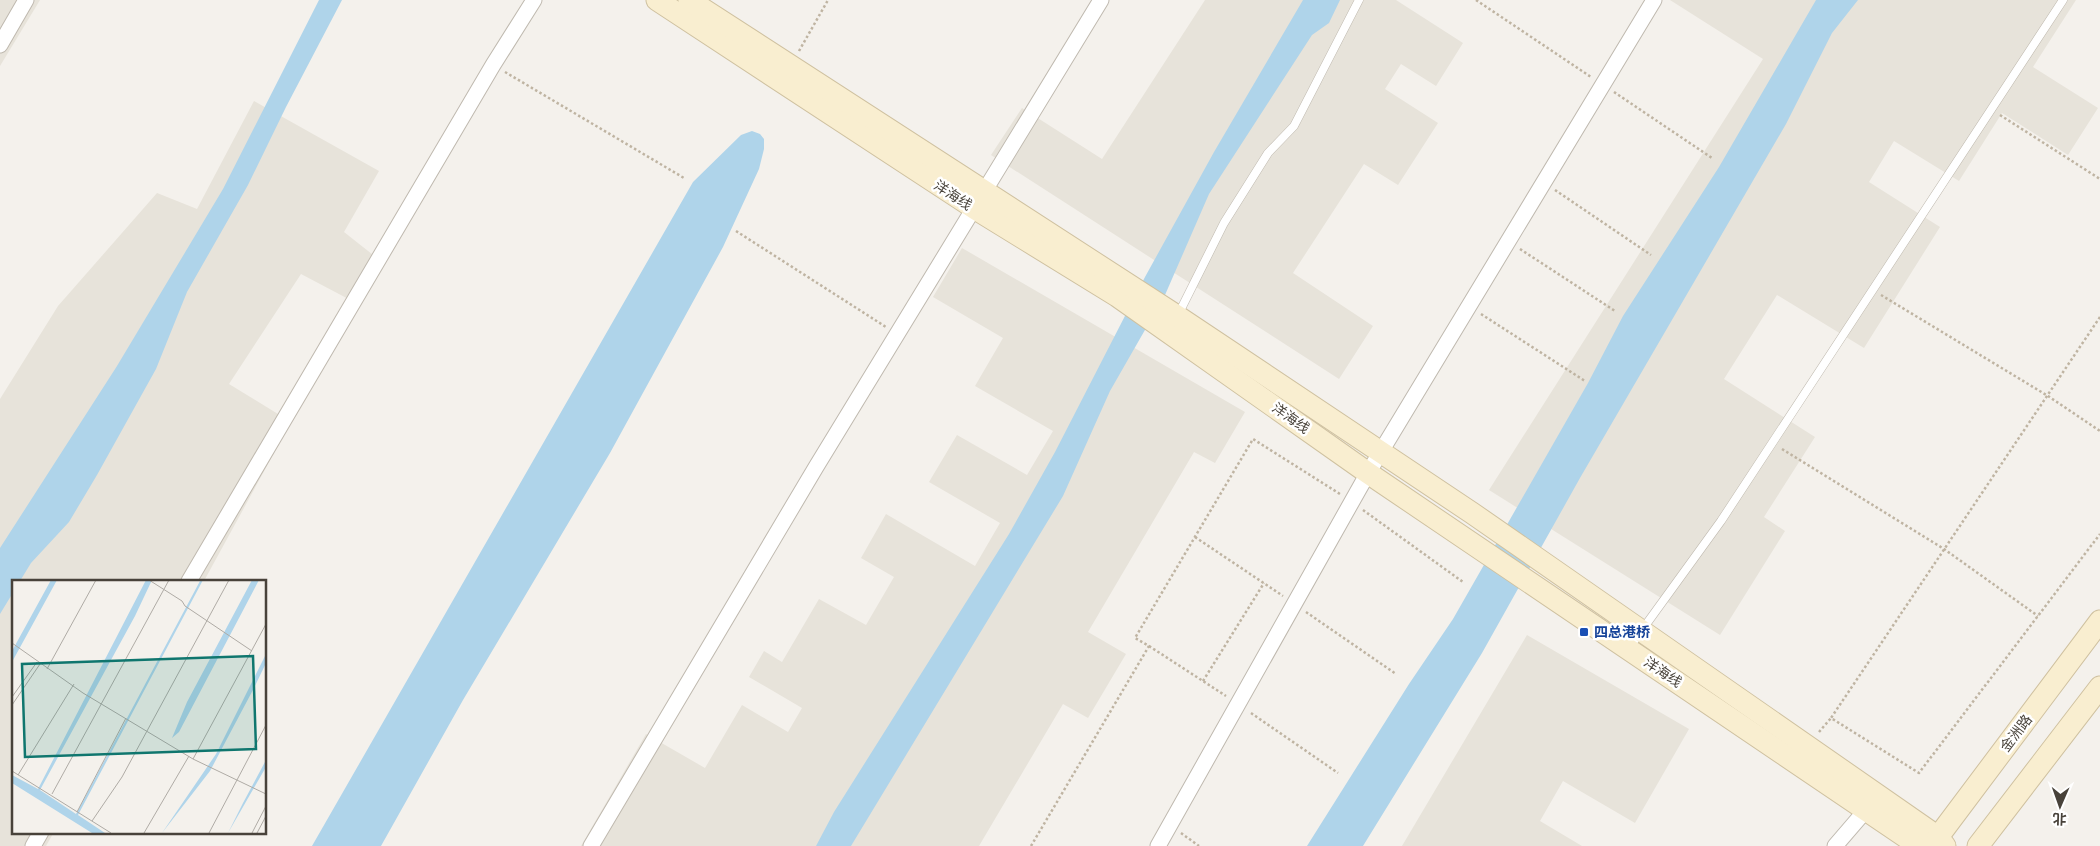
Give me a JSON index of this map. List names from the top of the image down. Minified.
{"streets":{"main road":["洋海线","金洲路"]},"crossings":[["洋海线","金洲路"]],"places":{"transit":["四总港桥"]},"north":"bottom"}
